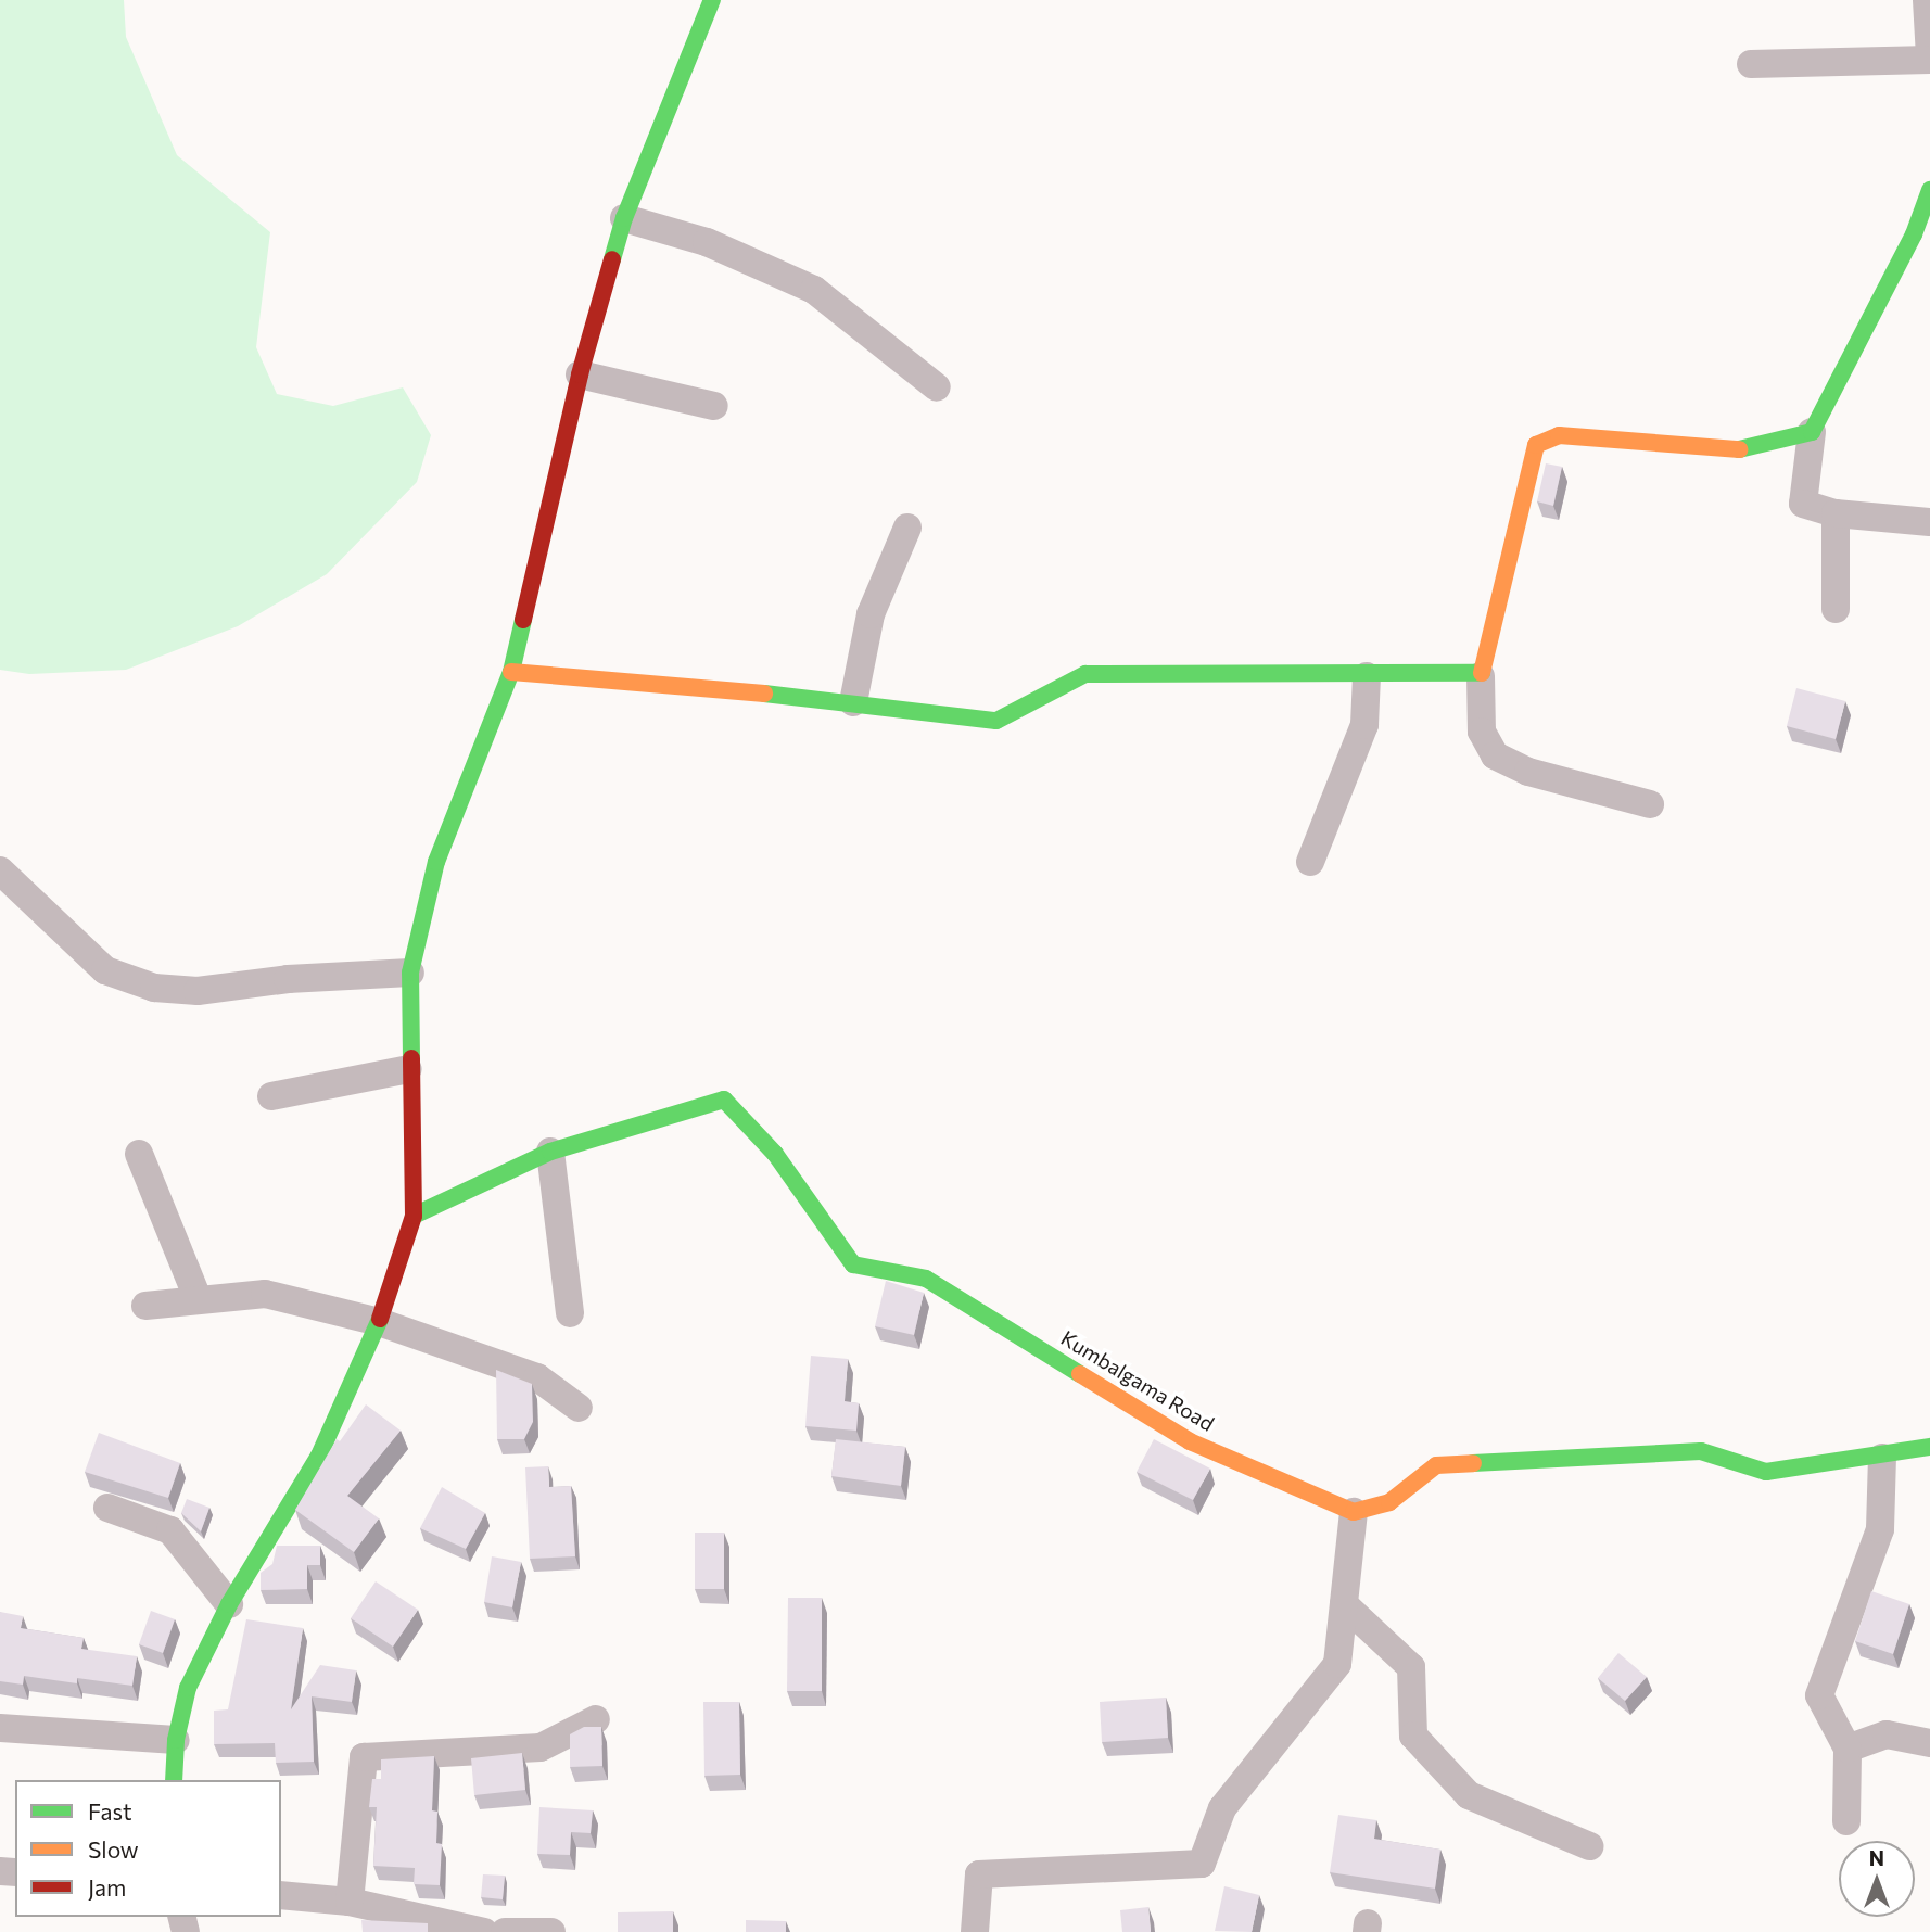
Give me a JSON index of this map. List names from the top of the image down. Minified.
{"streets":{"street":["Kumbalgama Road"]},"legend":["Fast","Slow","Jam"],"north":"top"}
